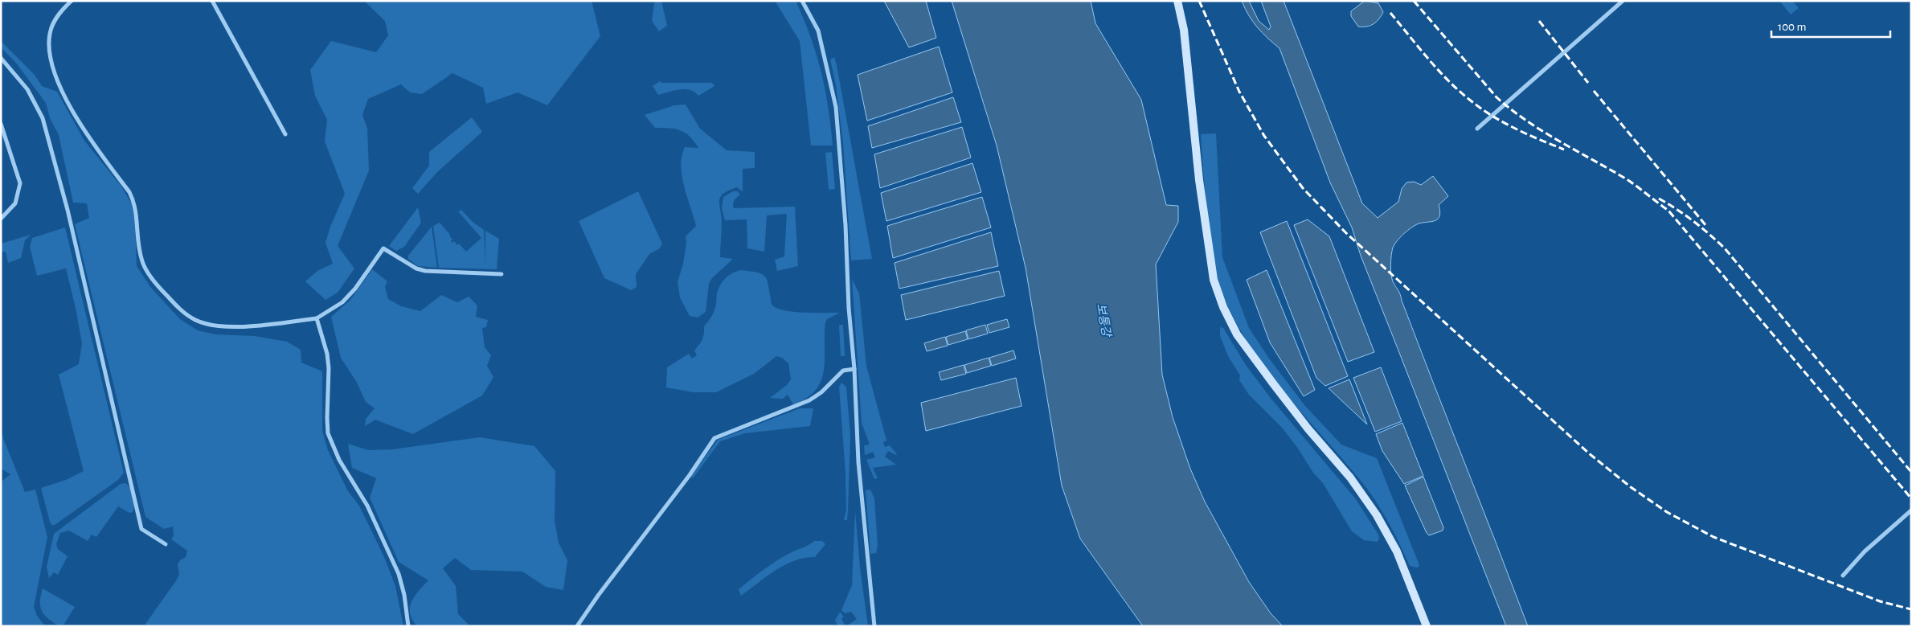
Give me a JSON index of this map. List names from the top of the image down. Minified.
{"water":["보통강"],"scale_bar":"100 m"}
